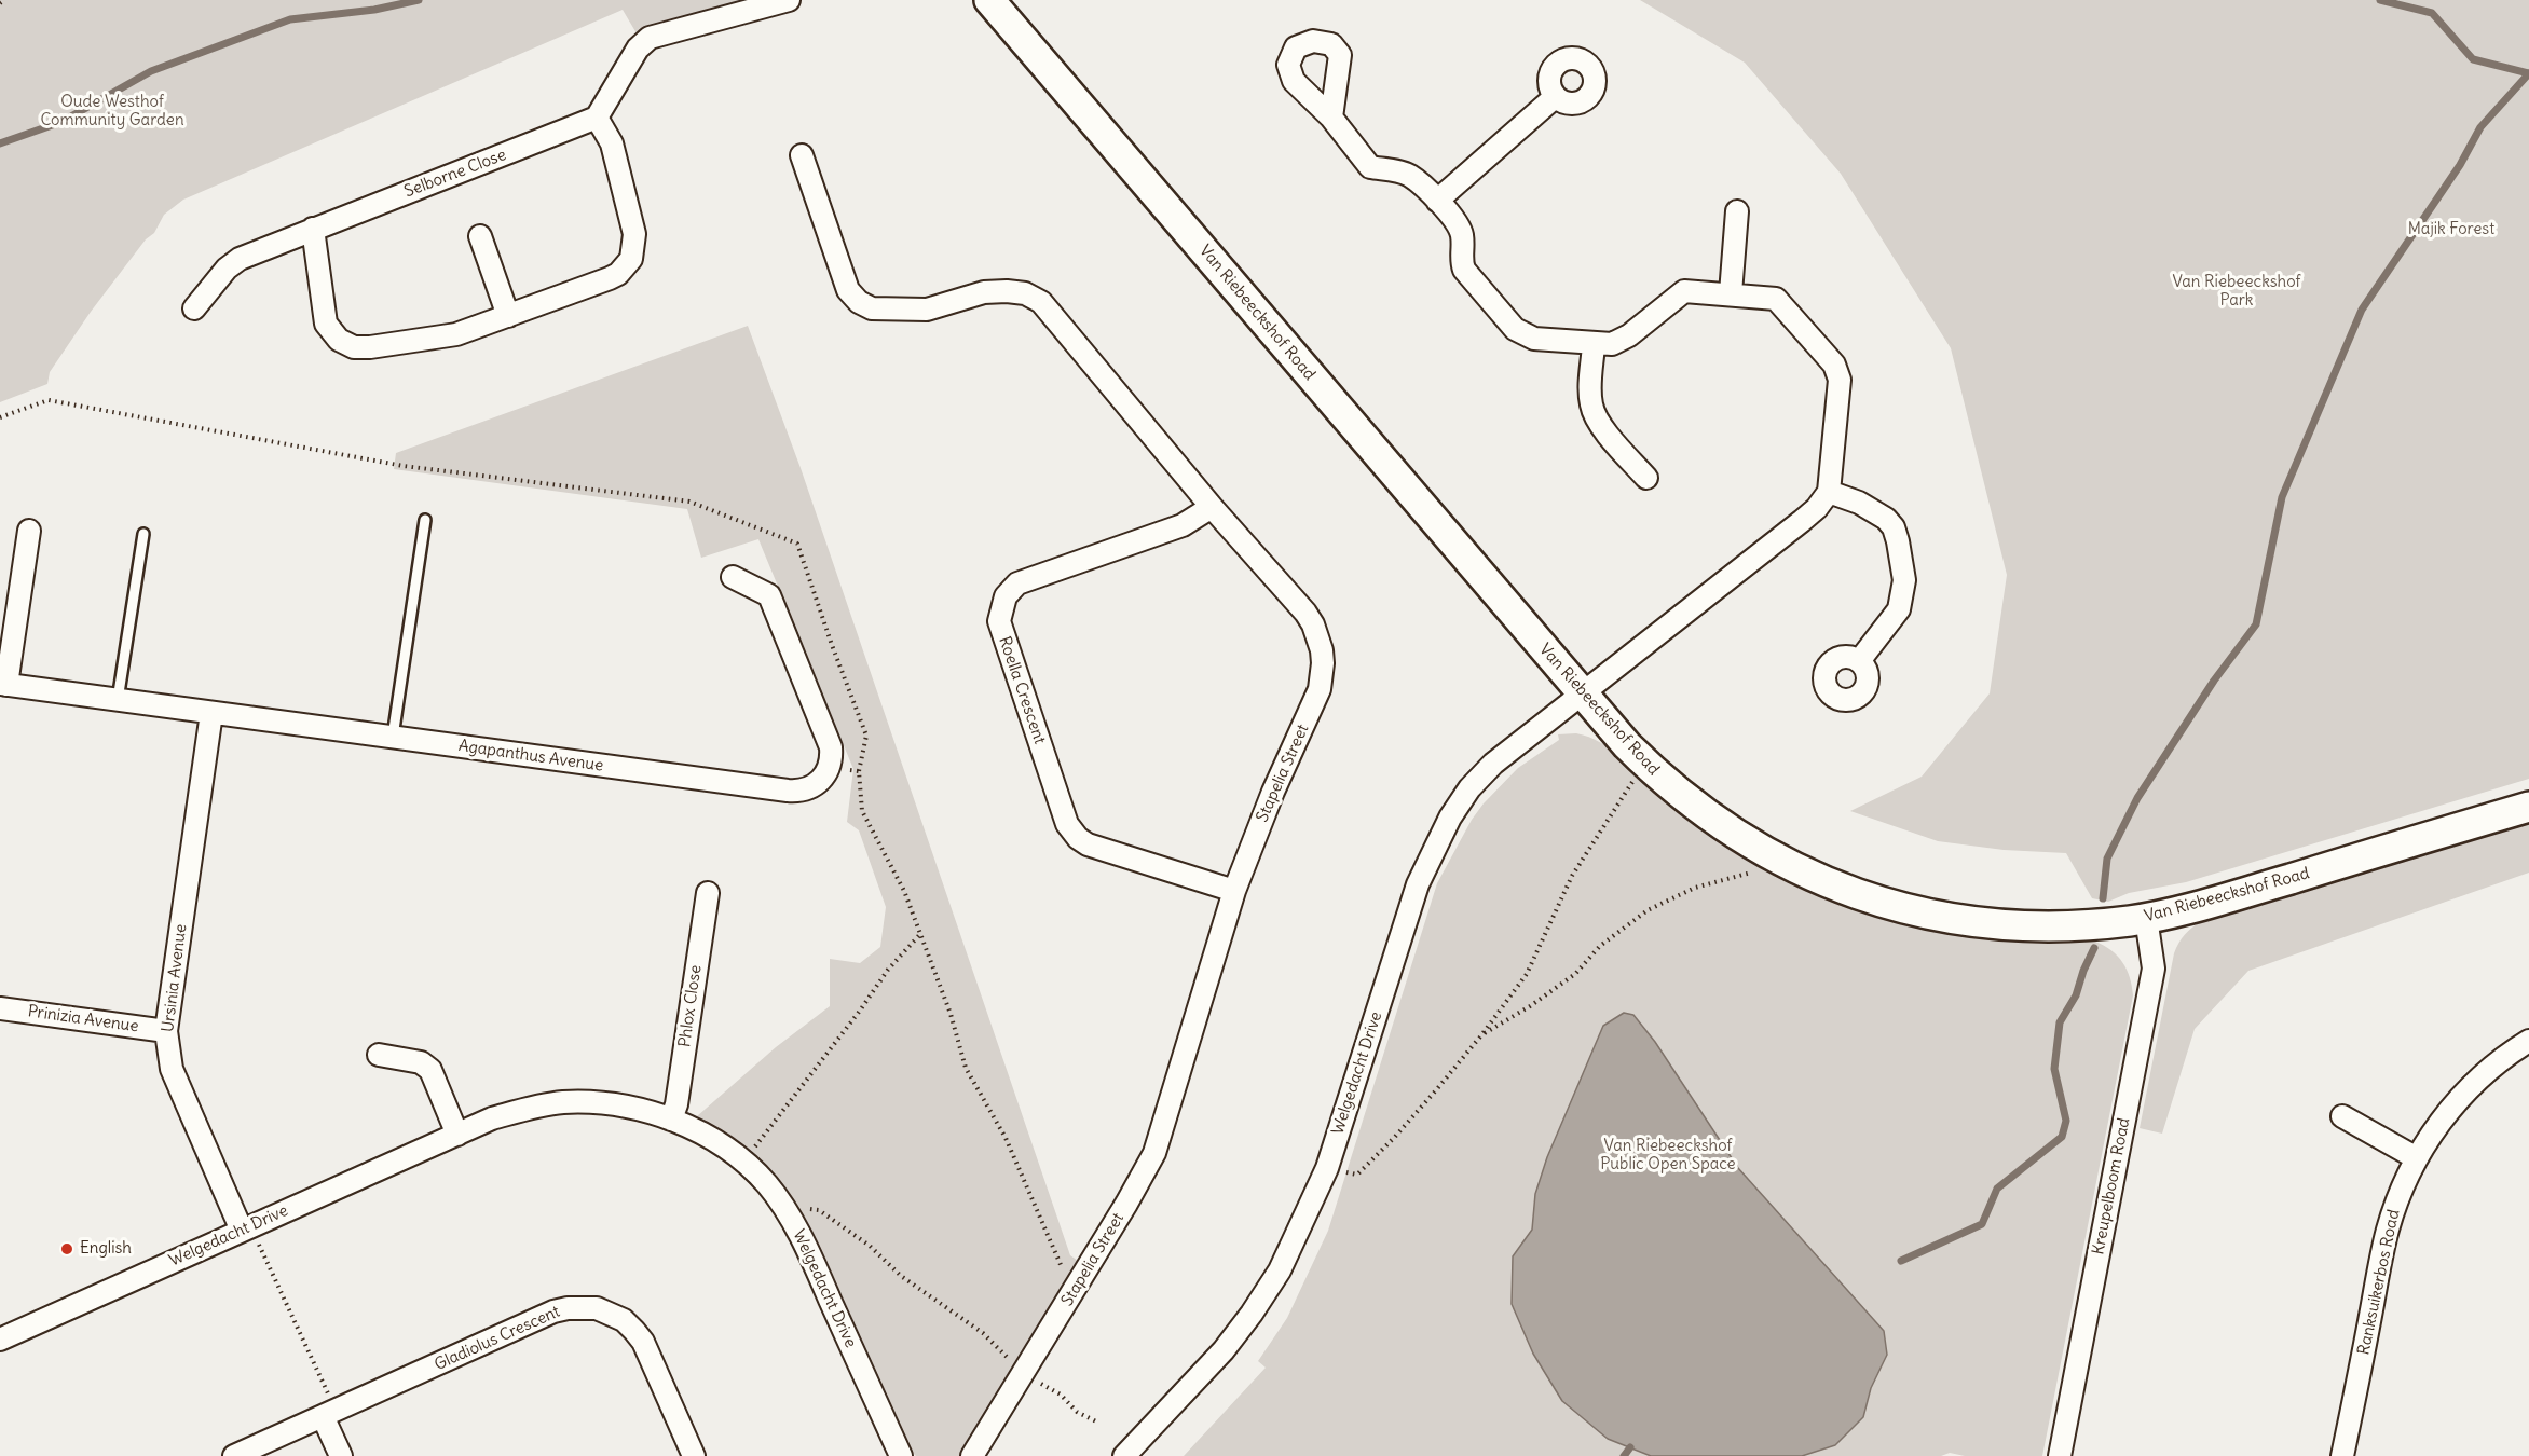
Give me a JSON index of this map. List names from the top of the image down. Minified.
{"streets":{"street":["Selborne Close","Van Riebeeckshof Road","Roella Crescent","Agapanthus Avenue","Stapelia Street","Ursinia Avenue","Phlox Close","Prinizia Avenue","Welgedacht Drive","Kreupelboom Road","Ranksuikerbos Road","Gladiolus Crescent"]},"crossings":[["Van Riebeeckshof Road","Welgedacht Drive"],["Van Riebeeckshof Road","Kreupelboom Road"],["Roella Crescent","Stapelia Street"],["Agapanthus Avenue","Ursinia Avenue"],["Ursinia Avenue","Prinizia Avenue"],["Ursinia Avenue","Welgedacht Drive"],["Phlox Close","Welgedacht Drive"]],"parks":["Oude Westhof Community Garden","Majik Forest","Van Riebeeckshof Park","Van Riebeeckshof Public Open Space"],"places":["English"]}
